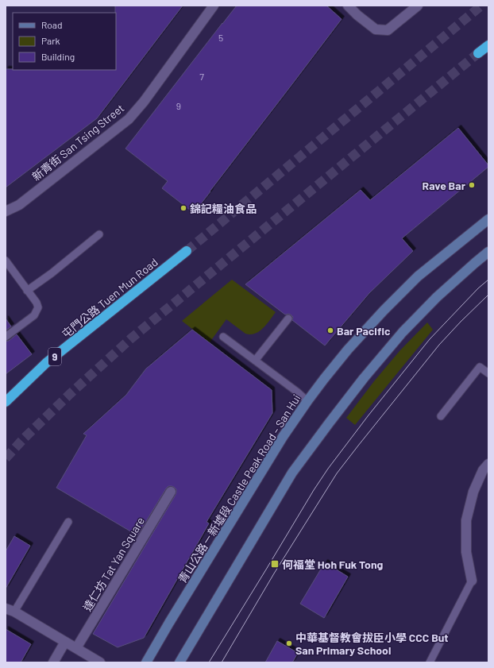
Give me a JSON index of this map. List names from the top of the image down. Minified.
{"streets":{"highway":["屯門公路 Tuen Mun Road","9"],"main road":["青山公路－新墟段 Castle Peak Road – San Hui"],"street":["新青街 San Tsing Street","達仁坊 Tat Yan Square"]},"places":{"other":["Rave Bar","錦記糧油食品","Bar Pacific","中華基督教會拔臣小學 CCC But San Primary School"],"transit":["何福堂 Hoh Fuk Tong"]},"house_numbers":["5","7","9"],"legend":["Road","Park","Building"]}
